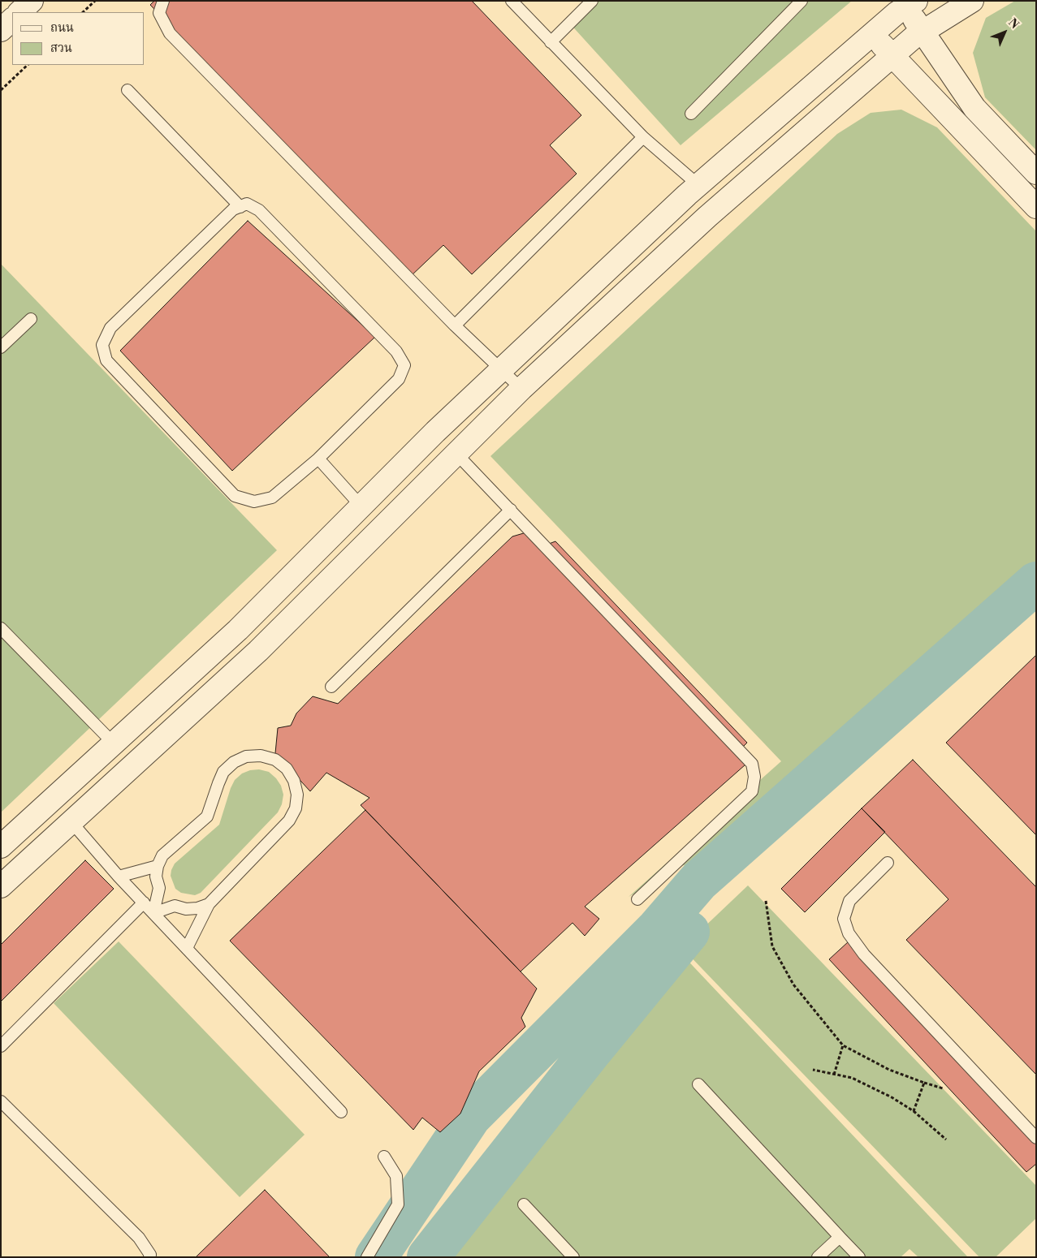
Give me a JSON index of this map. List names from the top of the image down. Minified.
{"legend":["ถนน","สวน"],"north":"top right"}
